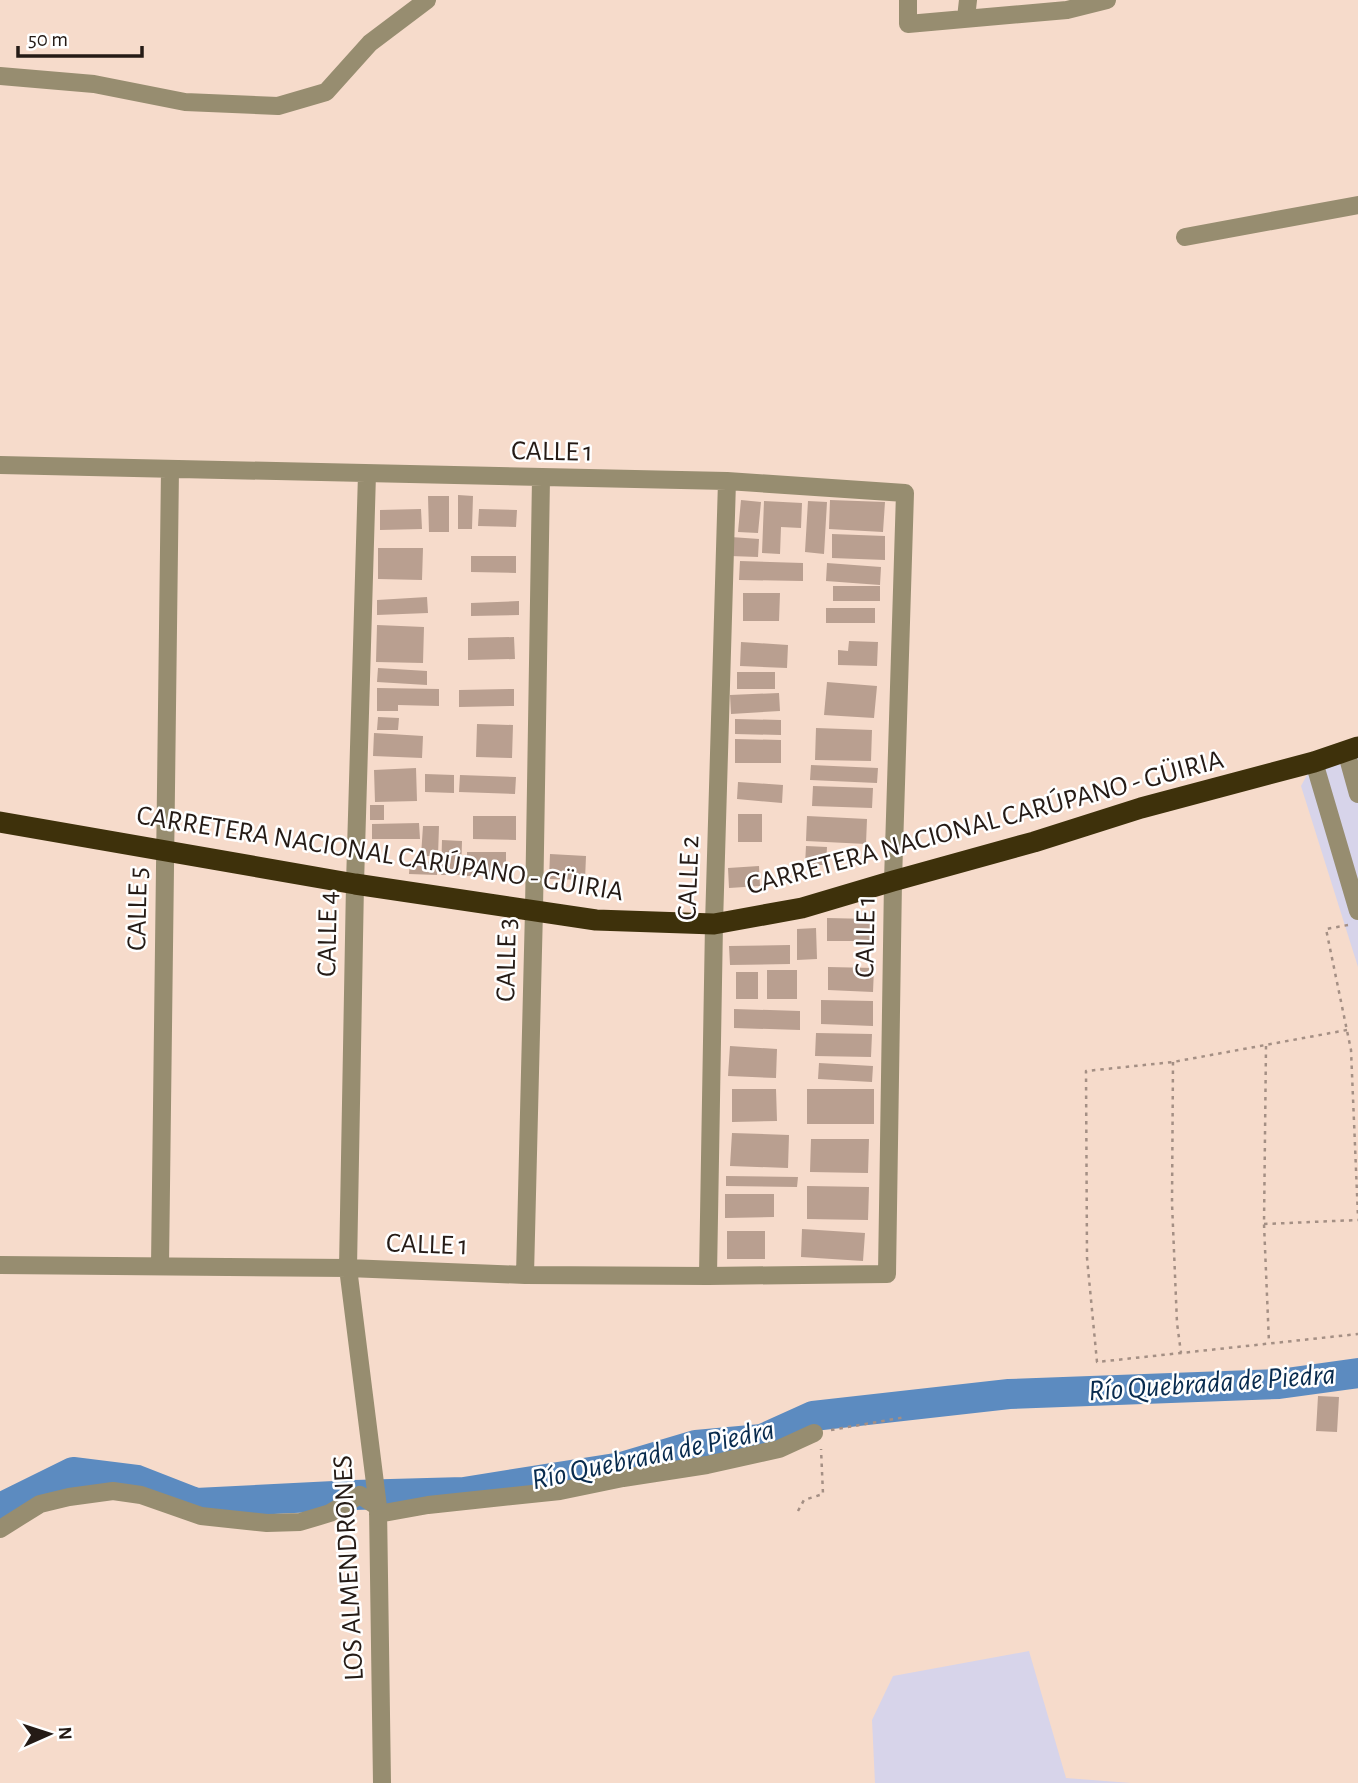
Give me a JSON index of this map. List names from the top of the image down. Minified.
{"streets":{"highway":["CARRETERA NACIONAL CARÚPANO - GÜIRIA"],"street":["CALLE 1","CALLE 2","CALLE 5","CALLE 4","CALLE 3","LOS ALMENDRONES"]},"crossings":[["CALLE 1","CARRETERA NACIONAL CARÚPANO - GÜIRIA"],["CALLE 1","CALLE 2"],["CALLE 1","CALLE 5"],["CALLE 1","CALLE 4"],["CALLE 1","CALLE 3"],["CALLE 1","LOS ALMENDRONES"],["CARRETERA NACIONAL CARÚPANO - GÜIRIA","CALLE 2"],["CARRETERA NACIONAL CARÚPANO - GÜIRIA","CALLE 5"],["CARRETERA NACIONAL CARÚPANO - GÜIRIA","CALLE 4"],["CARRETERA NACIONAL CARÚPANO - GÜIRIA","CALLE 3"],["CALLE 4","LOS ALMENDRONES"]],"water":["Río Quebrada de Piedra"],"scale_bar":"50 m","north":"right"}
